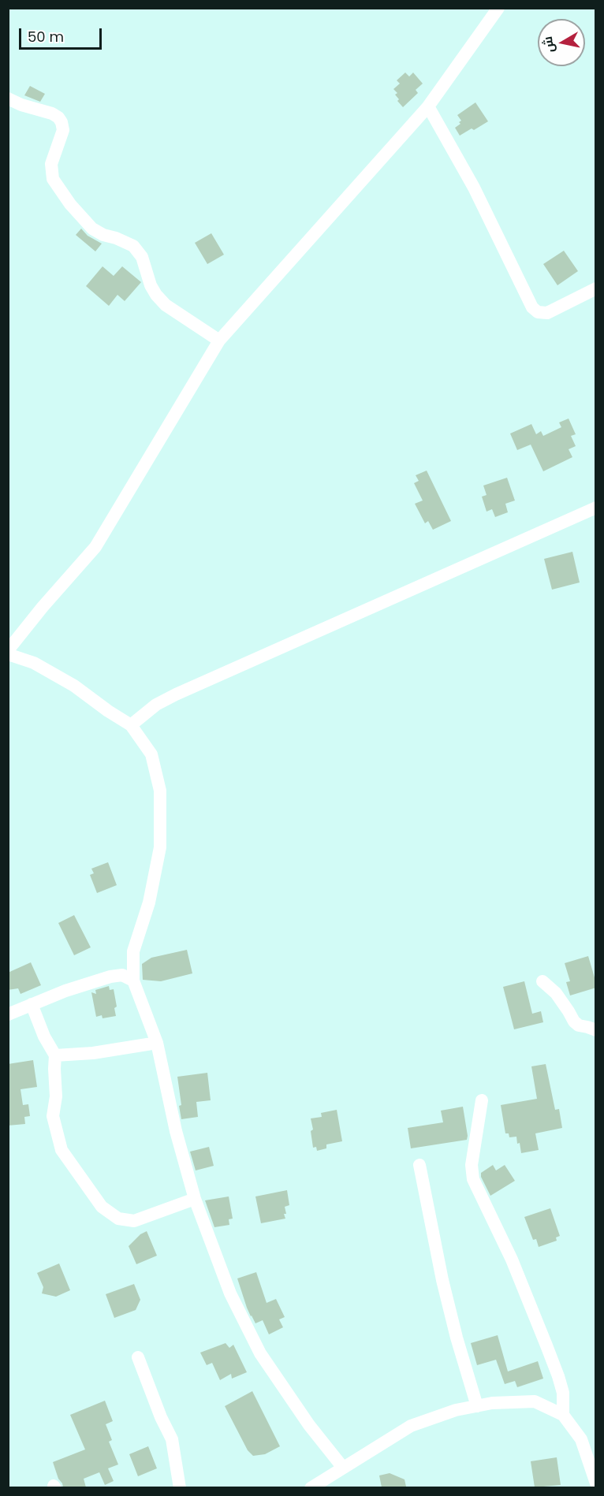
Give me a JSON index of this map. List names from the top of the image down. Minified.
{"scale_bar":"50 m","north":"left"}
